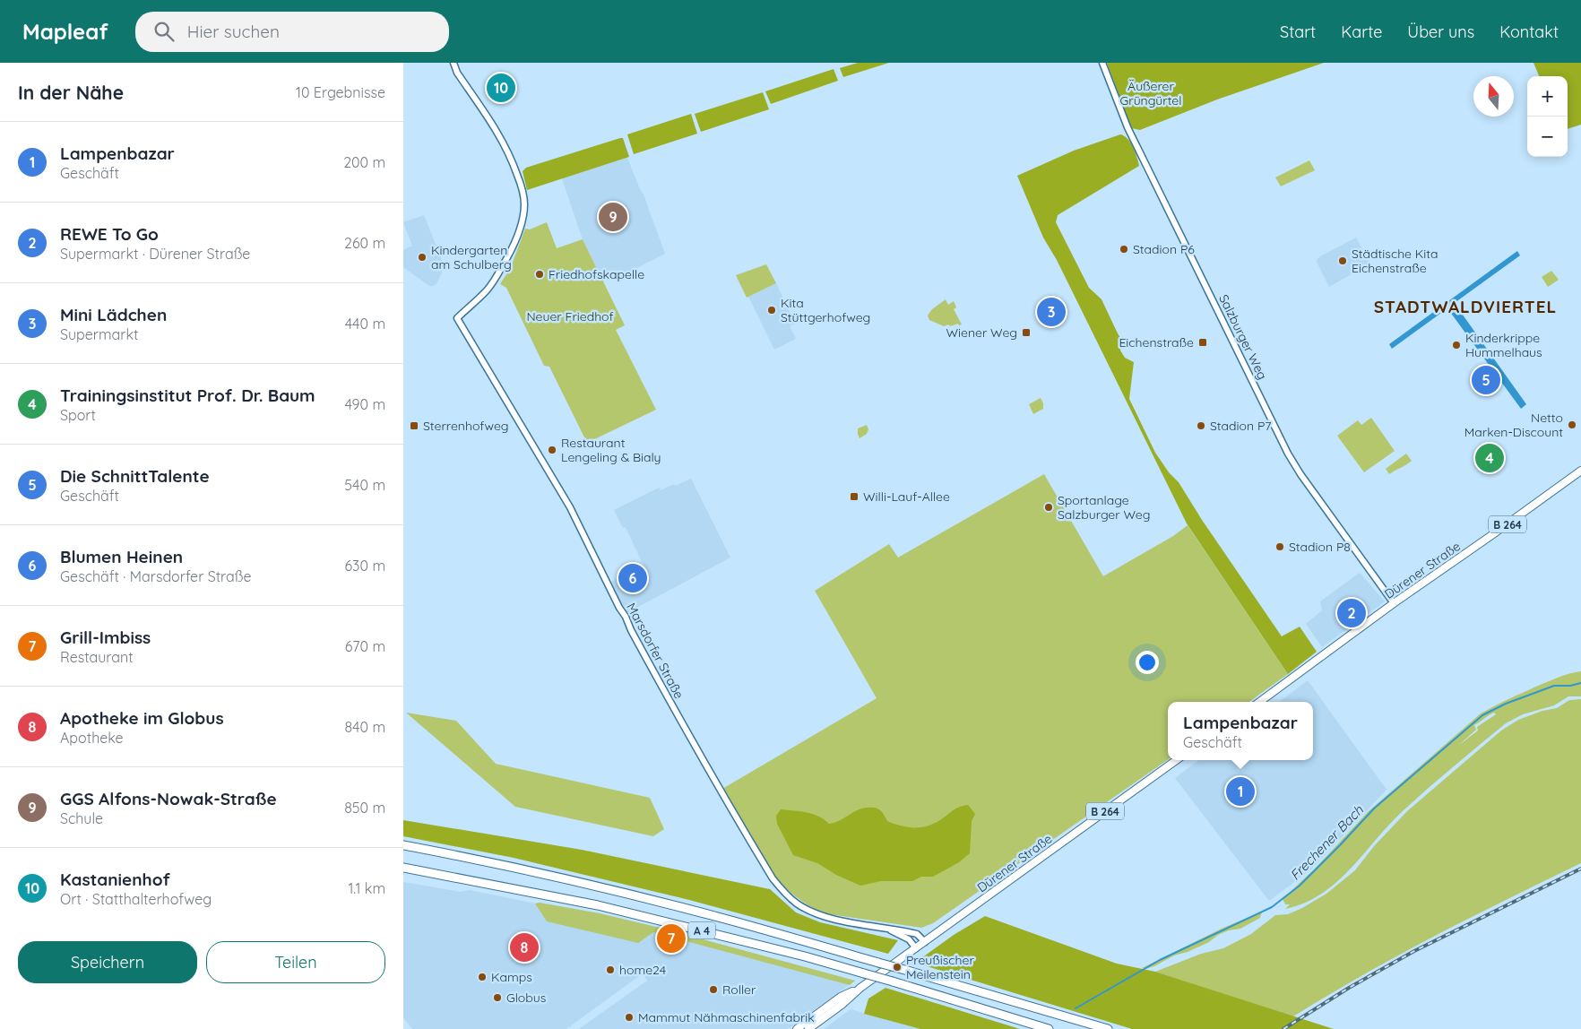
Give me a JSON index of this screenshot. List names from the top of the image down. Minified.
{"streets":{"highway":["A 4"],"main road":["B 264","Dürener Straße"],"street":["Salzburger Weg","Marsdorfer Straße"]},"crossings":[["Salzburger Weg","Dürener Straße"],["Dürener Straße","Marsdorfer Straße"]],"districts":["STADTWALDVIERTEL"],"water":["Frechener Bach"],"parks":["Äußerer Grüngürtel","Neuer Friedhof"],"places":{"other":["Stadion P6","Kindergarten am Schulberg","Städtische Kita Eichenstraße","Friedhofskapelle","Kita Stüttgerhofweg","Kinderkrippe Hummelhaus","Netto Marken-Discount","Stadion P7","Restaurant Lengeling & Bialy","Sportanlage Salzburger Weg","Stadion P8","Preußischer Meilenstein","home24","Kamps","Roller","Globus","Mammut Nähmaschinenfabrik"],"transit":["Wiener Weg","Eichenstraße","Sterrenhofweg","Willi-Lauf-Allee"]},"north":"top","page":{"header":"Mapleaf","search":"Hier suchen","nav":["Start","Karte","Über uns","Kontakt"],"heading":["In der Nähe","10 Ergebnisse"],"pins":["10","9","3","5","4","6","2","1","7","8"],"map_buttons":["+","−"],"list":[{"mark":"1","name":"Lampenbazar","note":"Geschäft","value":"200 m"},{"mark":"2","name":"REWE To Go","note":"Supermarkt · Dürener Straße","value":"260 m"},{"mark":"3","name":"Mini Lädchen","note":"Supermarkt","value":"440 m"},{"mark":"4","name":"Trainingsinstitut Prof. Dr. Baum","note":"Sport","value":"490 m"},{"mark":"5","name":"Die SchnittTalente","note":"Geschäft","value":"540 m"},{"mark":"6","name":"Blumen Heinen","note":"Geschäft · Marsdorfer Straße","value":"630 m"},{"mark":"7","name":"Grill-Imbiss","note":"Restaurant","value":"670 m"},{"mark":"8","name":"Apotheke im Globus","note":"Apotheke","value":"840 m"},{"mark":"9","name":"GGS Alfons-Nowak-Straße","note":"Schule","value":"850 m"},{"mark":"10","name":"Kastanienhof","note":"Ort · Statthalterhofweg","value":"1.1 km"}],"popup":["Lampenbazar","Geschäft"],"buttons":["Speichern","Teilen"]}}
